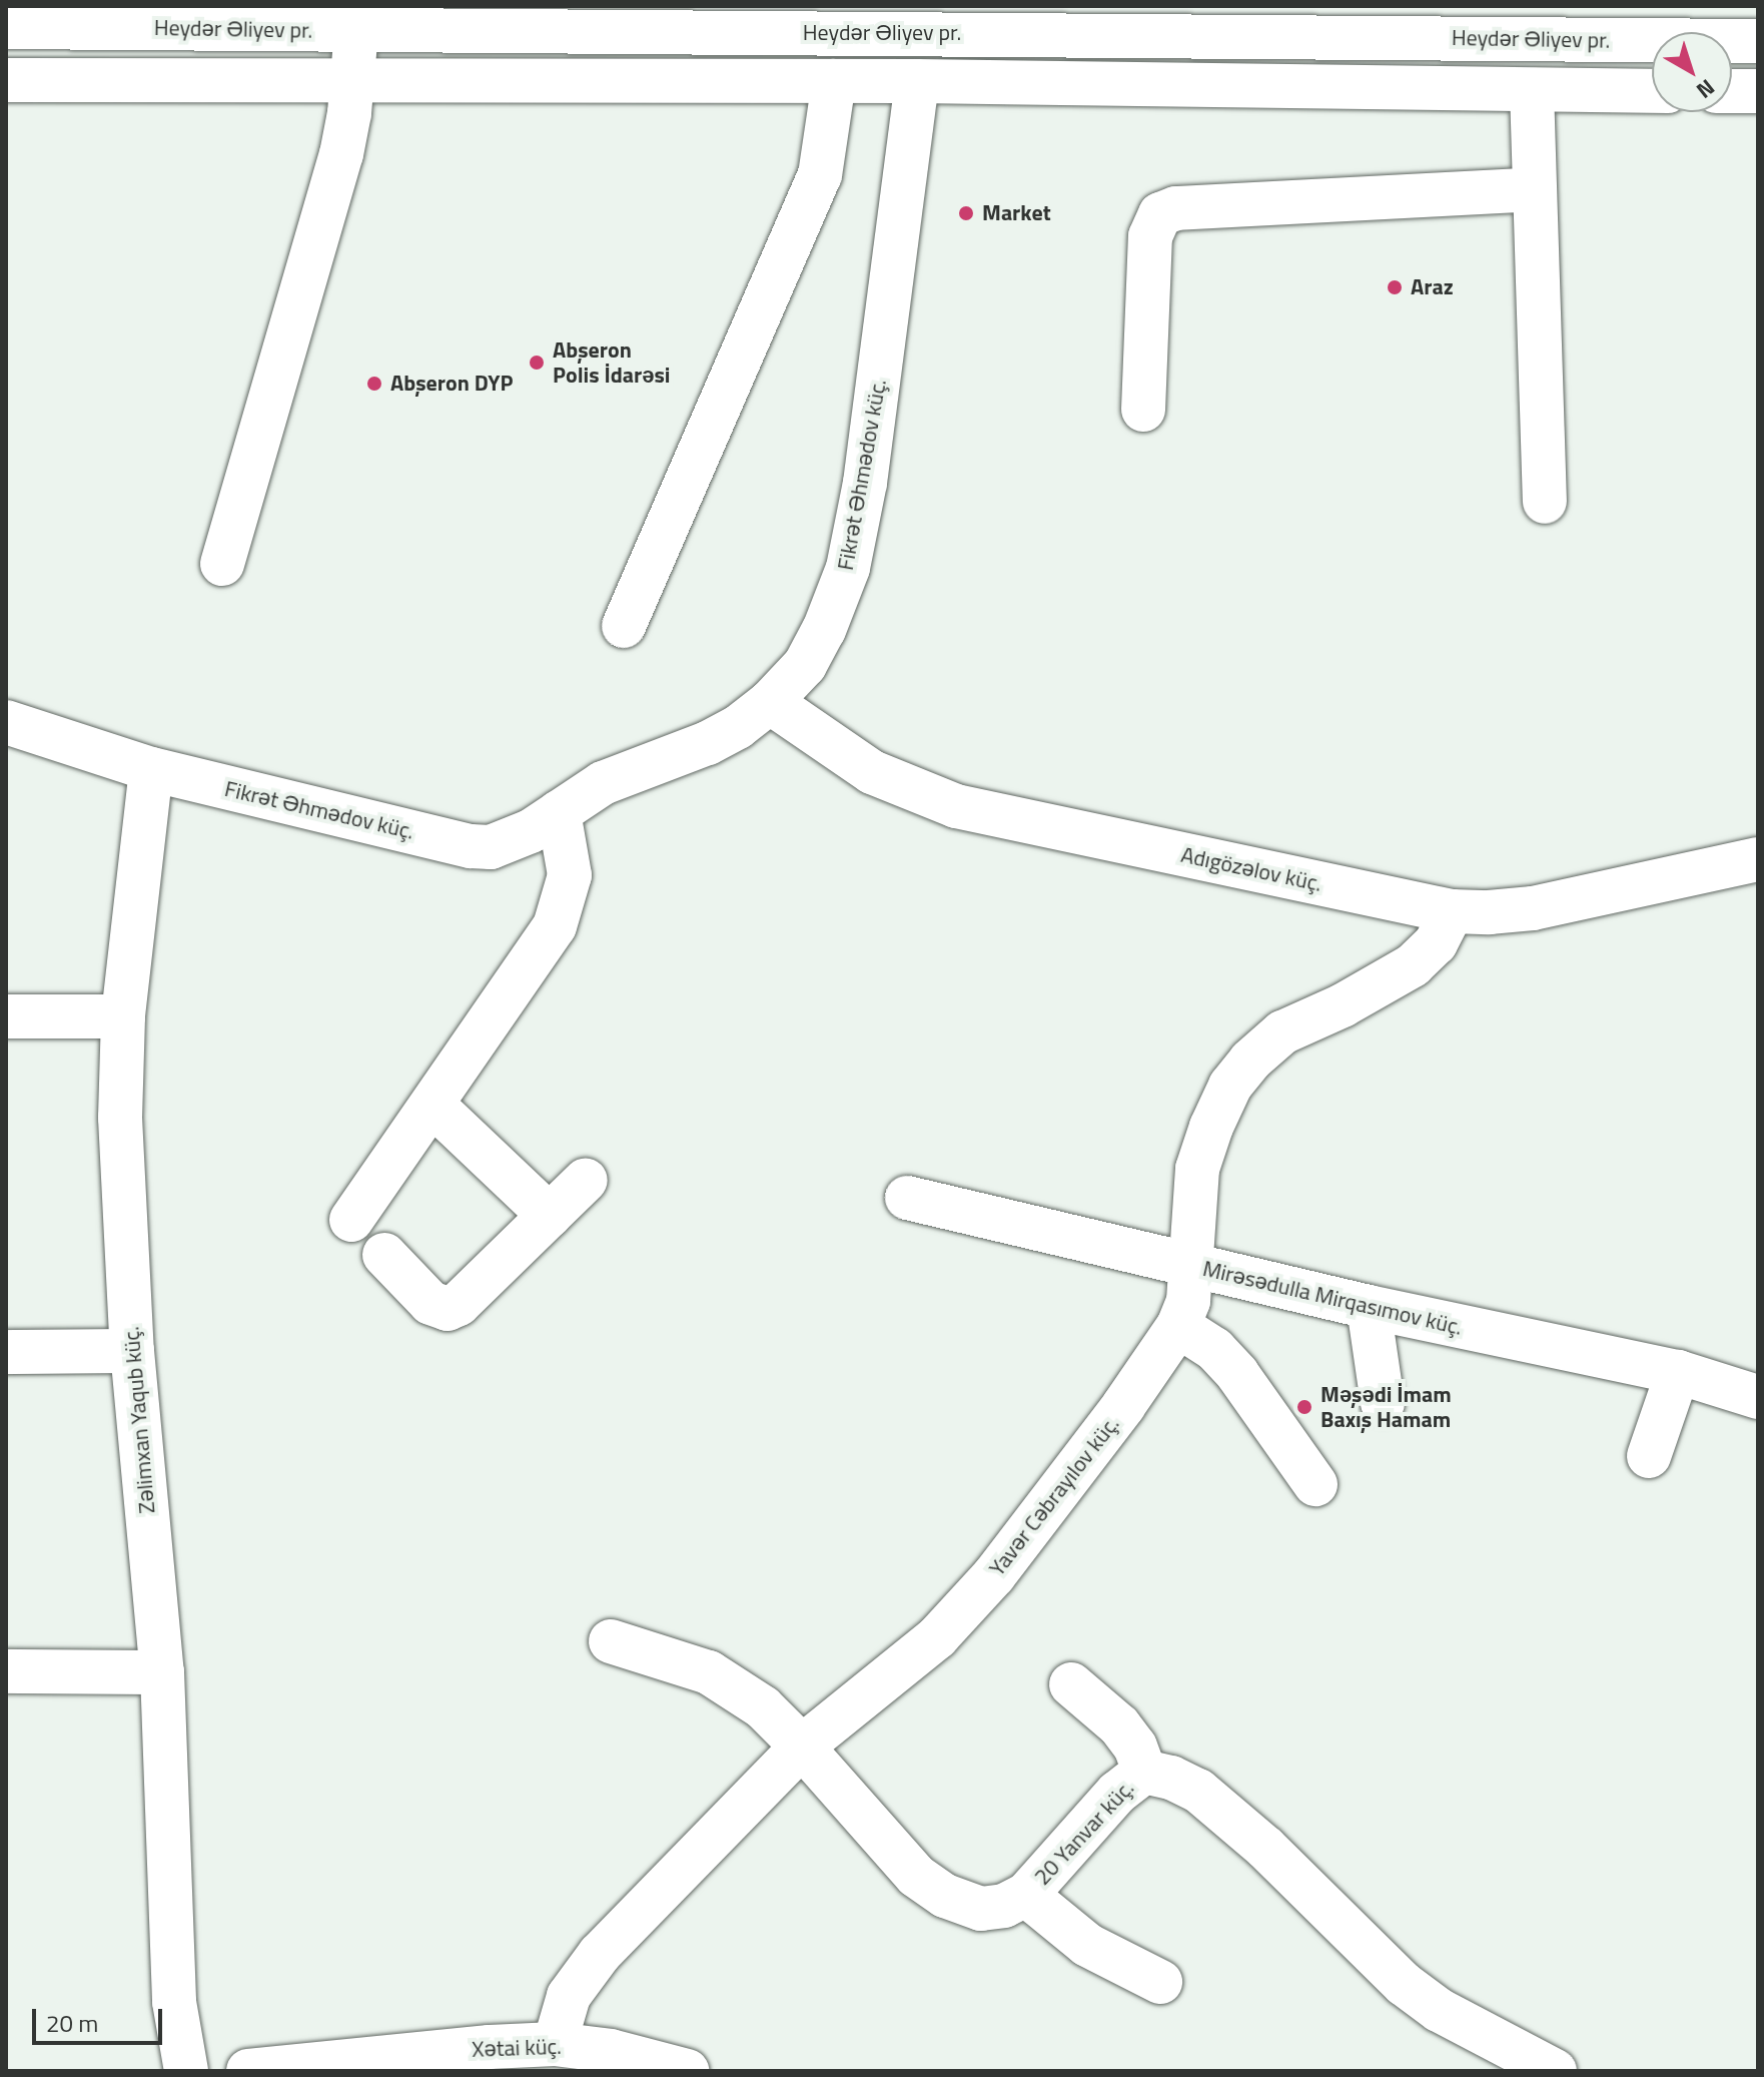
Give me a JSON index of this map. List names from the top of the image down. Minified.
{"streets":{"street":["Heydər Əliyev pr.","Fikrət Əhmədov küç.","Adıgözəlov küç.","Mirəsədulla Mirqasımov küç.","Zəlimxan Yaqub küç.","Yavər Cəbrayılov küç.","20 Yanvar küç.","Xətai küç."]},"crossings":[["Heydər Əliyev pr.","Fikrət Əhmədov küç."],["Fikrət Əhmədov küç.","Adıgözəlov küç."],["Fikrət Əhmədov küç.","Zəlimxan Yaqub küç."],["Adıgözəlov küç.","Yavər Cəbrayılov küç."],["Mirəsədulla Mirqasımov küç.","Yavər Cəbrayılov küç."],["Yavər Cəbrayılov küç.","20 Yanvar küç."],["Yavər Cəbrayılov küç.","Xətai küç."]],"places":["Market","Araz","Abşeron Polis İdarəsi","Abşeron DYP","Məşədi İmam Baxış Hamam"],"scale_bar":"20 m","north":"bottom right"}
